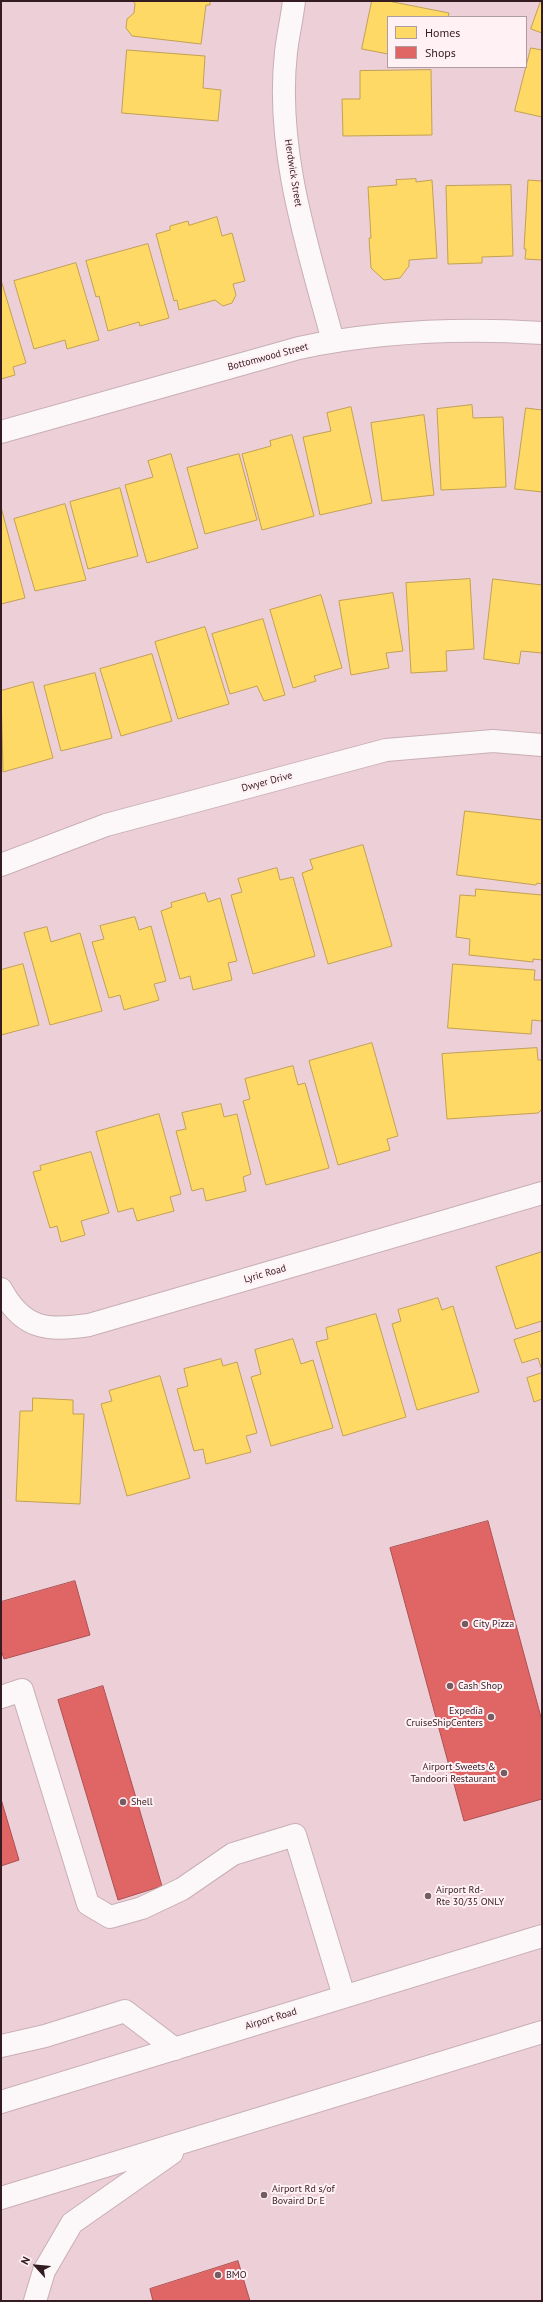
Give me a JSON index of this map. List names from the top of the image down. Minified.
{"streets":{"street":["Herdwick Street","Bottomwood Street","Dwyer Drive","Lyric Road","Airport Road"]},"crossings":[["Herdwick Street","Bottomwood Street"]],"places":["City Pizza","Cash Shop","Expedia CruiseShipCenters","Airport Sweets & Tandoori Restaurant","Shell","Airport Rd- Rte 30/35 ONLY","Airport Rd s/of Bovaird Dr E","BMO"],"legend":["Homes","Shops"],"north":"top left"}
